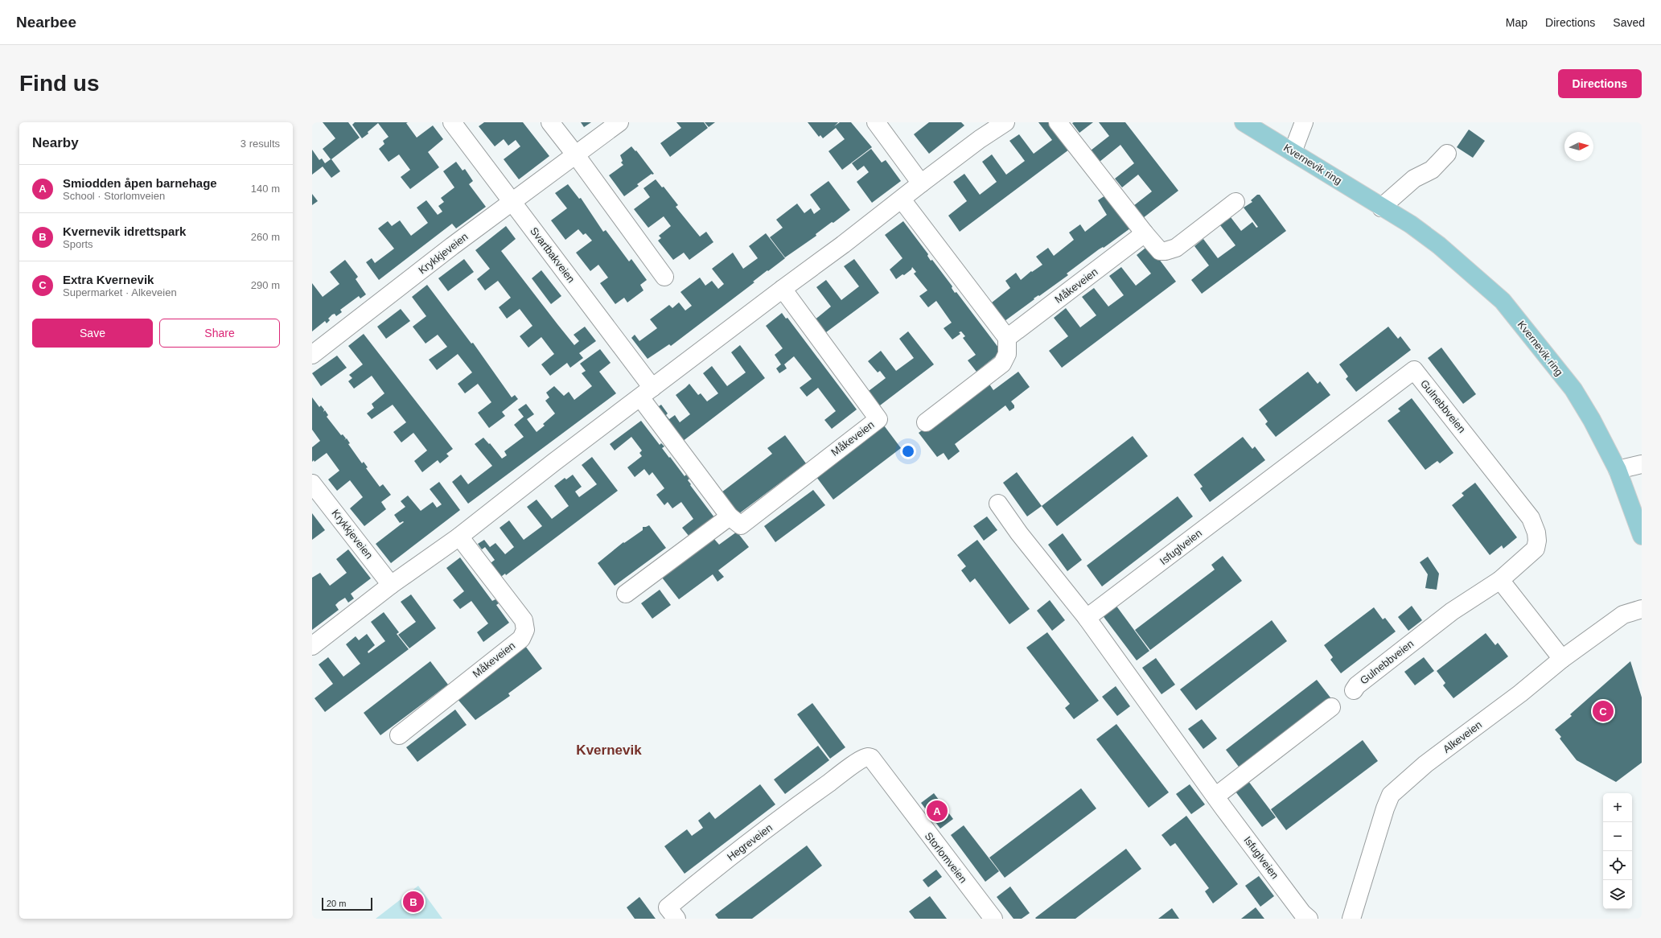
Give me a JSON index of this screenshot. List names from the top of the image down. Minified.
{"streets":{"main road":["Kvernevik ring"],"street":["Krykkjeveien","Svartbakveien","Måkeveien","Gulnebbveien","Isfuglveien","Alkeveien","Hegreveien","Storlomveien"]},"crossings":[["Krykkjeveien","Svartbakveien"],["Svartbakveien","Måkeveien"],["Gulnebbveien","Isfuglveien"],["Hegreveien","Storlomveien"]],"districts":["Kvernevik"],"scale_bar":"20 m","north":"right","page":{"header":"Nearbee","nav":["Map","Directions","Saved"],"buttons":["Directions",["Save","Share"]],"title":"Find us","heading":["Nearby","3 results"],"list":[{"mark":"A","name":"Smiodden åpen barnehage","note":"School · Storlomveien","value":"140 m"},{"mark":"B","name":"Kvernevik idrettspark","note":"Sports","value":"260 m"},{"mark":"C","name":"Extra Kvernevik","note":"Supermarket · Alkeveien","value":"290 m"}],"pins":["C","A","B"],"map_buttons":["+","−"],"scale":"20 m"}}
